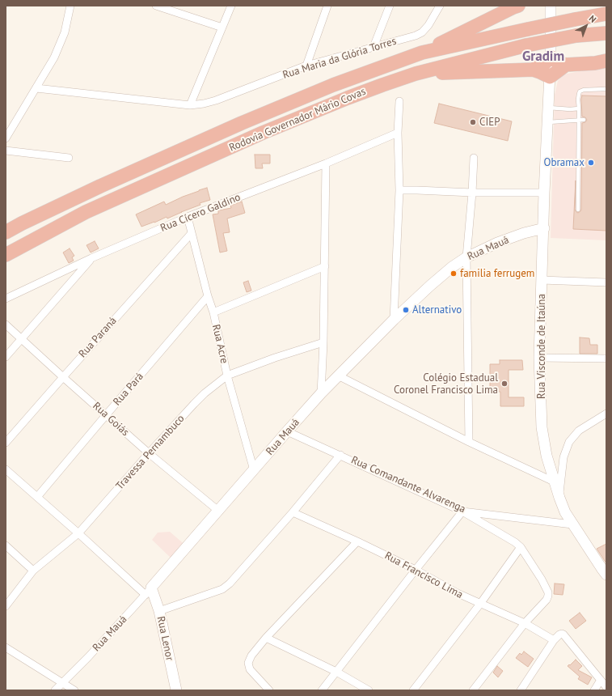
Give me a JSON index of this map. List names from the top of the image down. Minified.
{"streets":{"highway":["Rodovia Governador Mário Covas"],"street":["Rua Maria da Glória Torres","Rua Cícero Galdino","Rua Mauá","Rua Paraná","Rua Acre","Rua Visconde de Itaúna","Rua Pará","Rua Goiás","Travessa Pernambuco","Rua Comandante Alvarenga","Rua Francisco Lima","Rua Lenor"]},"crossings":[["Rua Cícero Galdino","Rua Acre"],["Rua Mauá","Rua Acre"],["Rua Mauá","Rua Visconde de Itaúna"],["Rua Mauá","Rua Goiás"],["Rua Mauá","Rua Comandante Alvarenga"],["Rua Mauá","Rua Lenor"],["Rua Paraná","Rua Acre"],["Rua Paraná","Rua Goiás"],["Rua Acre","Rua Pará"],["Rua Acre","Travessa Pernambuco"],["Rua Visconde de Itaúna","Rua Comandante Alvarenga"],["Rua Pará","Rua Goiás"],["Rua Goiás","Travessa Pernambuco"]],"districts":["Gradim"],"places":["CIEP","Obramax","familia ferrugem","Alternativo","Colégio Estadual Coronel Francisco Lima"],"north":"top right"}
